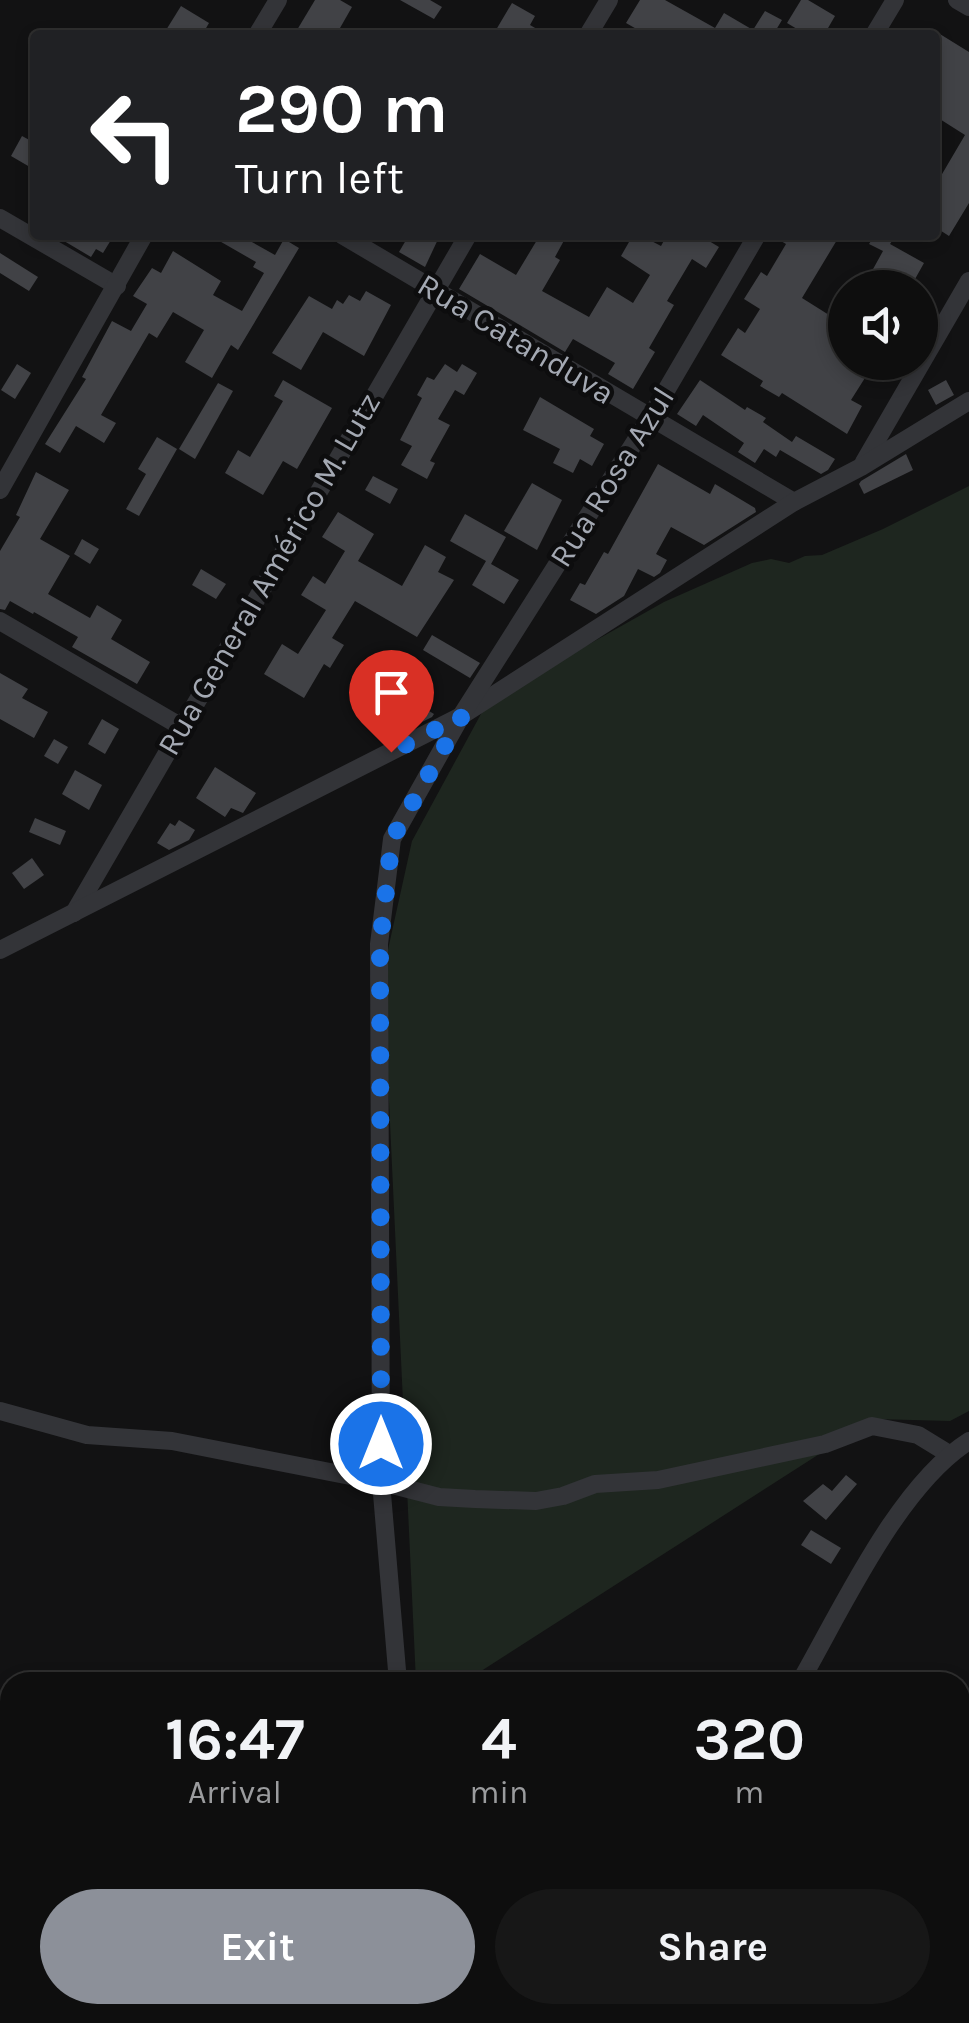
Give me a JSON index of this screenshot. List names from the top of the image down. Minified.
{"streets":{"street":["Rua Catanduva","Rua Rosa Azul","Rua General Américo M. Lutz"]},"crossings":[["Rua Catanduva","Rua Rosa Azul"],["Rua Catanduva","Rua General Américo M. Lutz"]],"page":{"turn":["290 m","Turn left"],"eta":["16:47","Arrival","4","min","320","m"],"buttons":["Exit","Share"]}}
